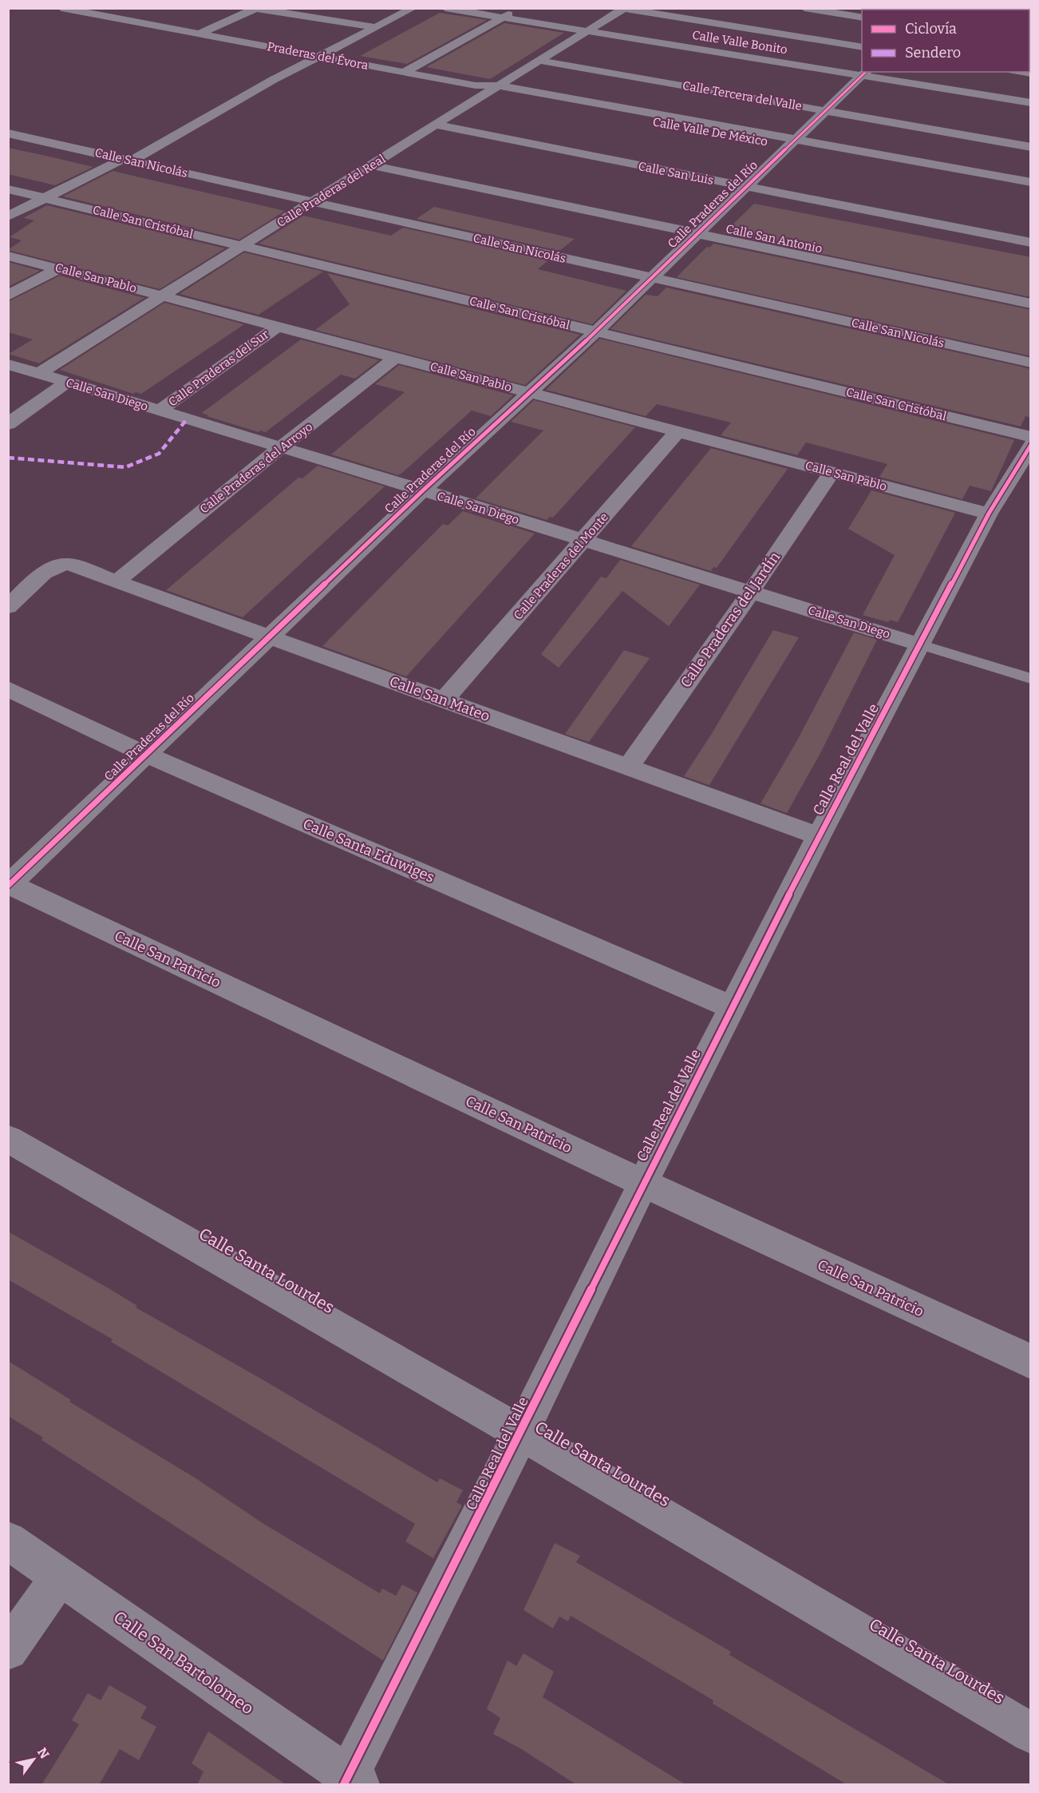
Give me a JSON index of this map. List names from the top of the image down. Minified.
{"streets":{"street":["Calle Valle Bonito","Praderas del Évora","Calle Tercera del Valle","Calle Valle De México","Calle San Nicolás","Calle San Luis","Calle Praderas del Real","Calle Praderas del Río","Calle San Cristóbal","Calle San Antonio","Calle San Pablo","Calle Praderas del Sur","Calle San Diego","Calle Praderas del Arroyo","Calle Praderas del Monte","Calle Praderas del Jardín","Calle San Mateo","Calle Real del Valle","Calle Santa Eduwiges","Calle San Patricio","Calle Santa Lourdes","Calle San Bartolomeo"]},"crossings":[["Calle Valle Bonito","Calle Praderas del Real"],["Calle Valle Bonito","Calle Praderas del Río"],["Praderas del Évora","Calle Valle De México"],["Praderas del Évora","Calle Praderas del Real"],["Calle Tercera del Valle","Calle Praderas del Real"],["Calle Tercera del Valle","Calle Praderas del Río"],["Calle Valle De México","Calle Praderas del Real"],["Calle Valle De México","Calle Praderas del Río"],["Calle San Nicolás","Calle Praderas del Real"],["Calle San Nicolás","Calle Praderas del Río"],["Calle San Luis","Calle Praderas del Real"],["Calle San Luis","Calle Praderas del Río"],["Calle Praderas del Real","Calle San Cristóbal"],["Calle Praderas del Real","Calle San Antonio"],["Calle Praderas del Real","Calle San Pablo"],["Calle Praderas del Real","Calle San Diego"],["Calle Praderas del Río","Calle San Cristóbal"],["Calle Praderas del Río","Calle San Antonio"],["Calle Praderas del Río","Calle San Pablo"],["Calle Praderas del Río","Calle San Diego"],["Calle Praderas del Río","Calle San Mateo"],["Calle Praderas del Río","Calle Santa Eduwiges"],["Calle Praderas del Río","Calle San Patricio"],["Calle San Pablo","Calle Praderas del Sur"],["Calle San Pablo","Calle Praderas del Arroyo"],["Calle San Pablo","Calle Praderas del Monte"],["Calle San Pablo","Calle Praderas del Jardín"],["Calle San Pablo","Calle Real del Valle"],["Calle Praderas del Sur","Calle San Diego"],["Calle San Diego","Calle Praderas del Arroyo"],["Calle San Diego","Calle Praderas del Monte"],["Calle San Diego","Calle Praderas del Jardín"],["Calle San Diego","Calle Real del Valle"],["Calle Praderas del Arroyo","Calle San Mateo"],["Calle Praderas del Monte","Calle San Mateo"],["Calle Praderas del Jardín","Calle San Mateo"],["Calle San Mateo","Calle Real del Valle"],["Calle Real del Valle","Calle Santa Eduwiges"],["Calle Real del Valle","Calle San Patricio"],["Calle Real del Valle","Calle Santa Lourdes"],["Calle Real del Valle","Calle San Bartolomeo"]],"legend":["Ciclovía","Sendero"],"north":"top right"}
